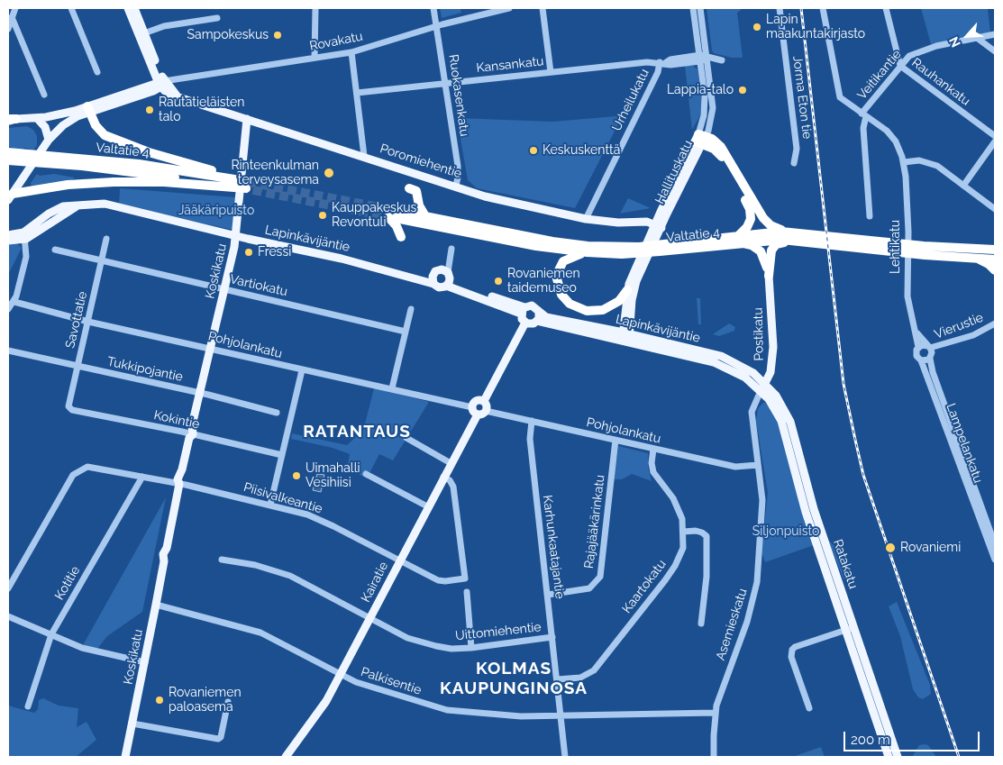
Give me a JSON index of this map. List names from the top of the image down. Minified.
{"streets":{"highway":["Valtatie 4"],"main road":["Poromiehentie","Hallituskatu","Lapinkävijäntie","Koskikatu","Postikatu","Ratakatu","Kairatie"],"street":["Rovakatu","Kansankatu","Veitikantie","Rauhankatu","Ruokasenkatu","Jorma Eton tie","Urheilukatu","Lehtikatu","Vartiokatu","Savottatie","Vierustie","Pohjolankatu","Tukkipojantie","Kokintie","Lampelankatu","Piisivalkeantie","Rajajääkärinkatu","Karhunkaatajantie","Kotitie","Kaartokatu","Asemieskatu","Uittomiehentie","Palkisentie"]},"crossings":[["Rovakatu","Ruokasenkatu"],["Rovakatu","Poromiehentie"],["Kansankatu","Ruokasenkatu"],["Kansankatu","Urheilukatu"],["Kansankatu","Hallituskatu"],["Veitikantie","Rauhankatu"],["Veitikantie","Lehtikatu"],["Ruokasenkatu","Poromiehentie"],["Urheilukatu","Poromiehentie"],["Poromiehentie","Hallituskatu"],["Poromiehentie","Koskikatu"],["Hallituskatu","Lapinkävijäntie"],["Lapinkävijäntie","Koskikatu"],["Lapinkävijäntie","Postikatu"],["Lapinkävijäntie","Ratakatu"],["Lapinkävijäntie","Asemieskatu"],["Lehtikatu","Vierustie"],["Lehtikatu","Lampelankatu"],["Koskikatu","Vartiokatu"],["Koskikatu","Pohjolankatu"],["Koskikatu","Tukkipojantie"],["Koskikatu","Kokintie"],["Koskikatu","Piisivalkeantie"],["Koskikatu","Palkisentie"],["Vartiokatu","Savottatie"],["Savottatie","Pohjolankatu"],["Savottatie","Tukkipojantie"],["Savottatie","Kokintie"],["Vierustie","Lampelankatu"],["Postikatu","Ratakatu"],["Postikatu","Asemieskatu"],["Pohjolankatu","Rajajääkärinkatu"],["Pohjolankatu","Karhunkaatajantie"],["Pohjolankatu","Kairatie"],["Pohjolankatu","Kaartokatu"],["Pohjolankatu","Asemieskatu"],["Piisivalkeantie","Kairatie"],["Piisivalkeantie","Kotitie"],["Rajajääkärinkatu","Karhunkaatajantie"],["Karhunkaatajantie","Kaartokatu"],["Karhunkaatajantie","Uittomiehentie"],["Karhunkaatajantie","Palkisentie"],["Ratakatu","Asemieskatu"],["Kairatie","Uittomiehentie"],["Kairatie","Palkisentie"],["Asemieskatu","Palkisentie"]],"districts":["RATANTAUS","KOLMAS KAUPUNGINOSA"],"parks":["Jääkäripuisto","Siljonpuisto"],"places":["Lapin maakuntakirjasto","Sampokeskus","Lappia-talo","Rautatieläisten talo","Keskuskenttä","Rinteenkulman terveysasema","Kauppakeskus Revontuli","Fressi","Rovaniemen taidemuseo","Uimahalli Vesihiisi","Rovaniemi","Rovaniemen paloasema"],"scale_bar":"200 m","north":"bottom left"}
